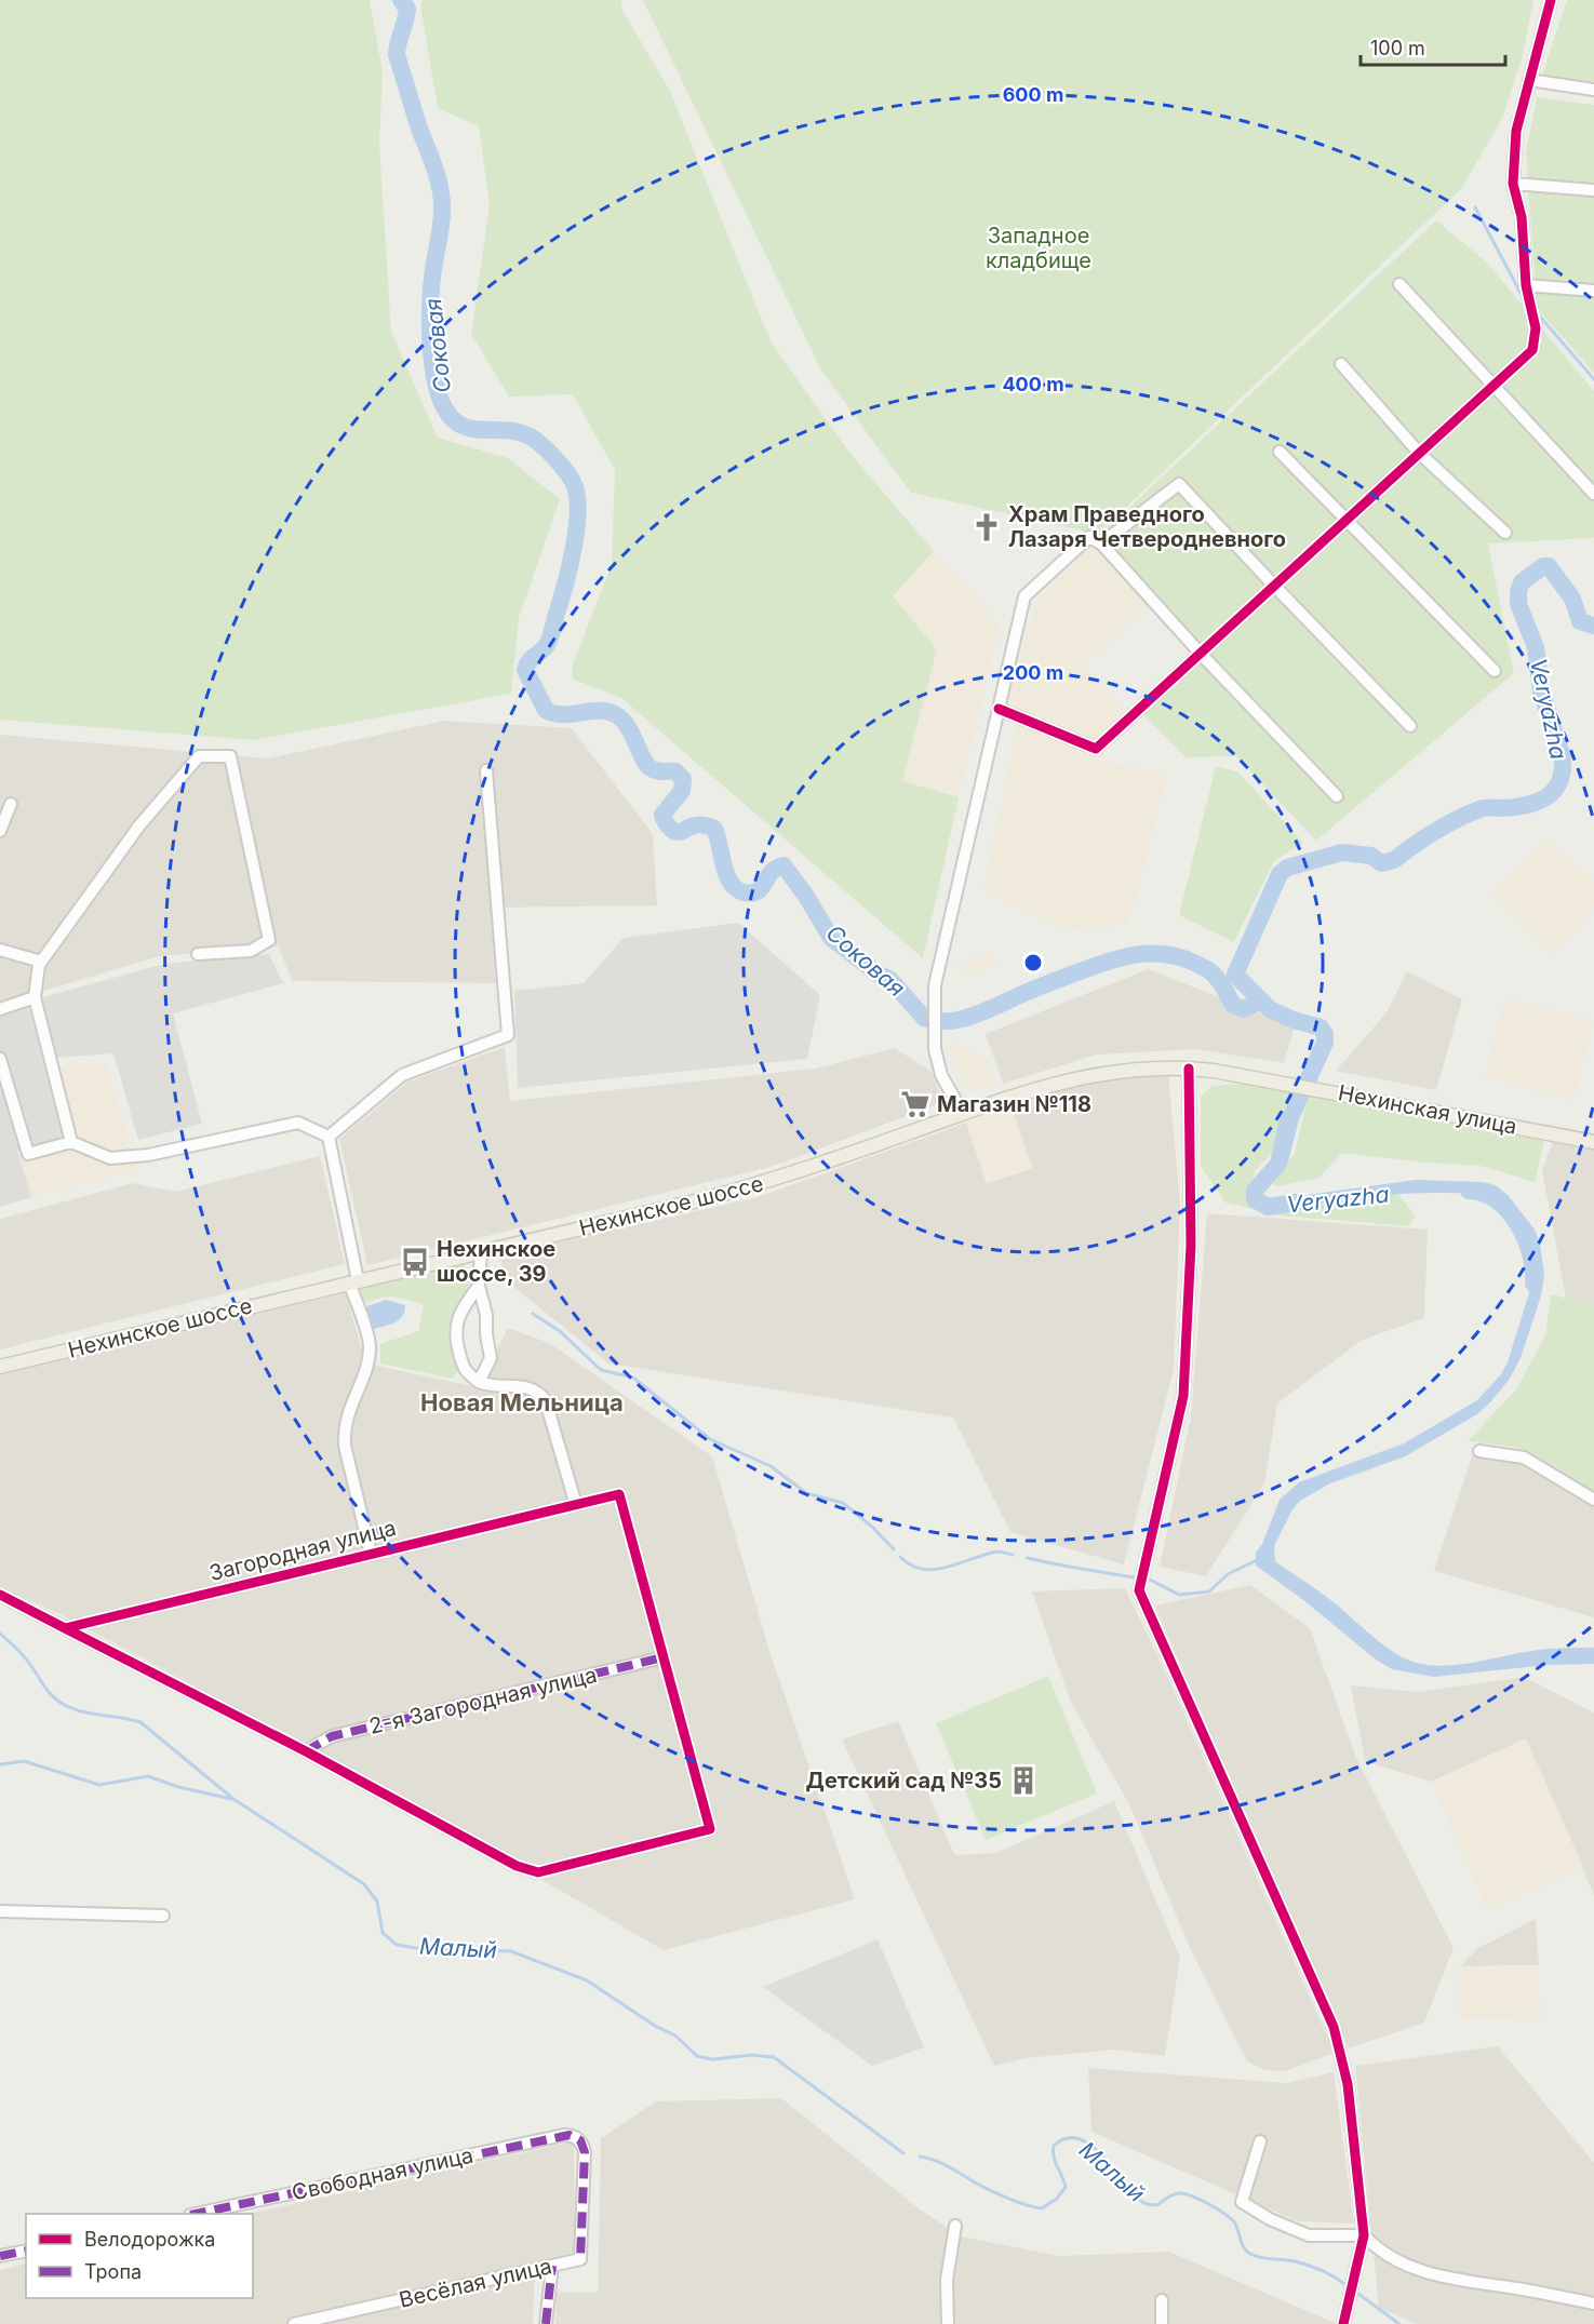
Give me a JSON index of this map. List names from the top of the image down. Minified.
{"streets":{"main road":["Нехинская улица","Нехинское шоссе"],"street":["Загородная улица","2-я Загородная улица","Свободная улица","Весёлая улица"]},"crossings":[["Нехинская улица","Нехинское шоссе"],["Загородная улица","2-я Загородная улица"],["Свободная улица","Весёлая улица"]],"districts":["Новая Мельница"],"water":["Соковая","Veryazha","Малый"],"parks":["Западное кладбище"],"places":{"church":["Храм Праведного Лазаря Четверодневного"],"supermarket":["Магазин №118"],"bus stop":["Нехинское шоссе, 39"],"building":["Детский сад №35"]},"legend":["Велодорожка","Тропа"],"scale_bar":"100 m","rings":["600 m","400 m","200 m"]}
